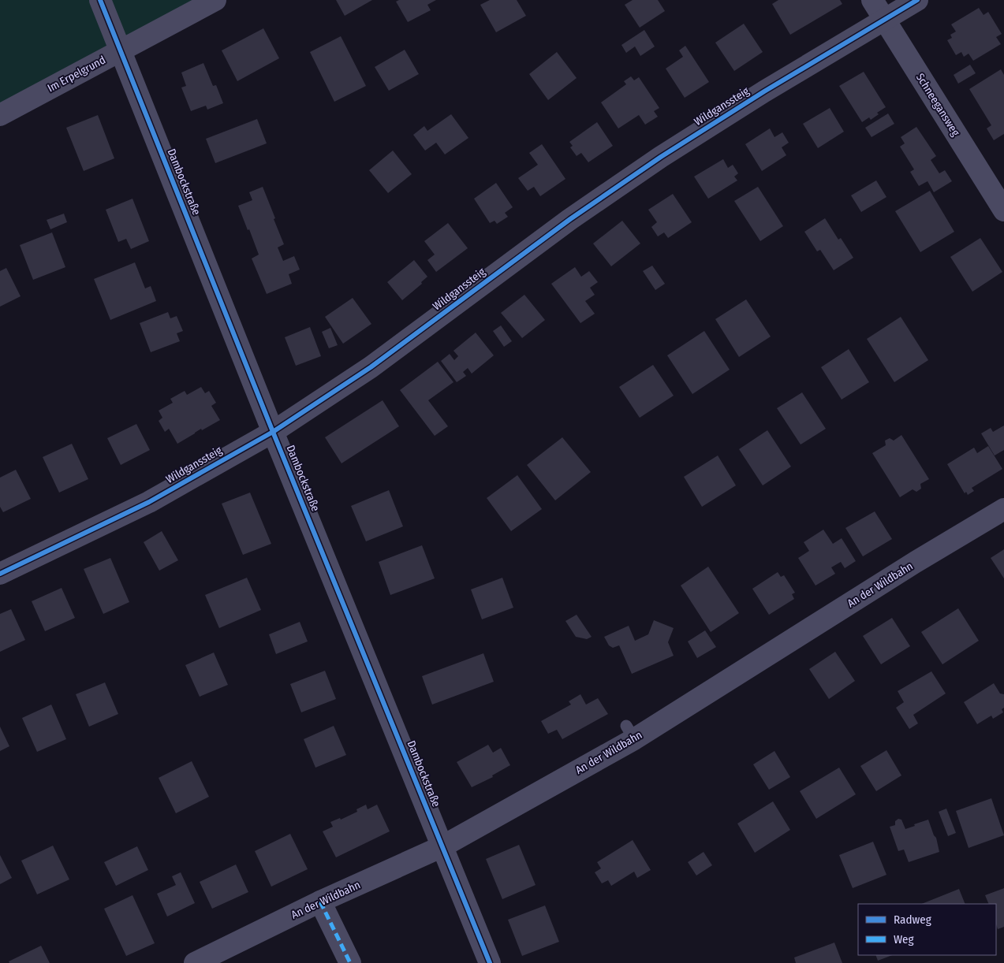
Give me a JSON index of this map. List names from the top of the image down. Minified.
{"streets":{"street":["Im Erpelgrund","Schneegansweg","Wildganssteig","Dambockstraße","An der Wildbahn"]},"crossings":[["Im Erpelgrund","Dambockstraße"],["Schneegansweg","Wildganssteig"],["Wildganssteig","Dambockstraße"],["Dambockstraße","An der Wildbahn"]],"legend":["Radweg","Weg"]}
